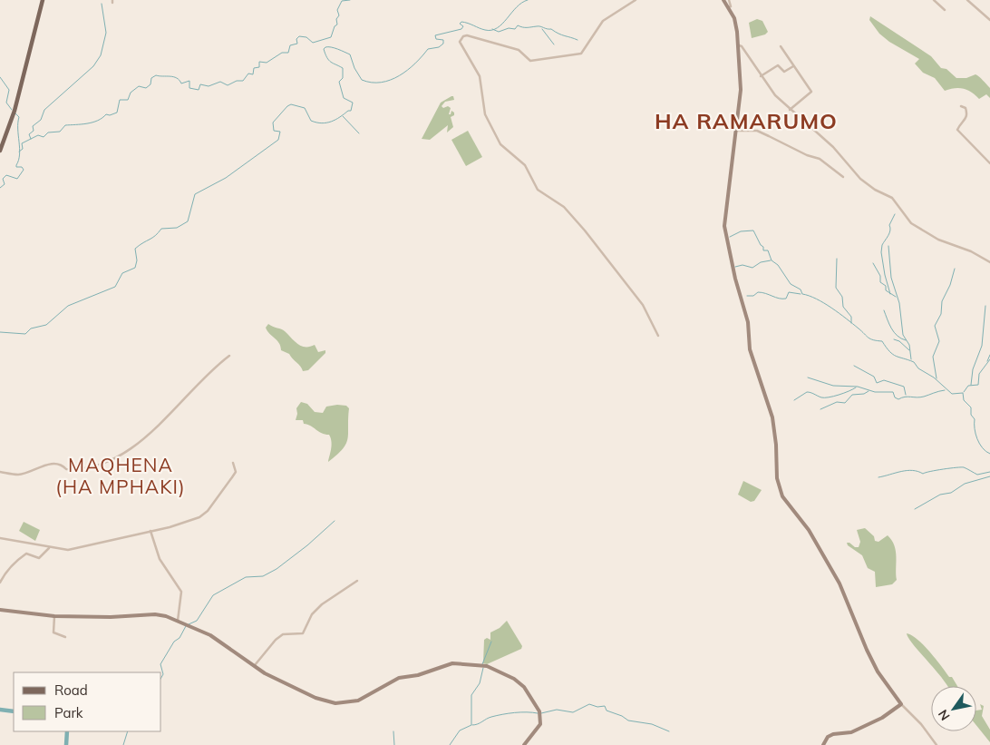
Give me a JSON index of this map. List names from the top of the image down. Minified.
{"districts":["HA RAMARUMO","MAQHENA (HA MPHAKI)"],"legend":["Road","Park"],"north":"bottom left"}
